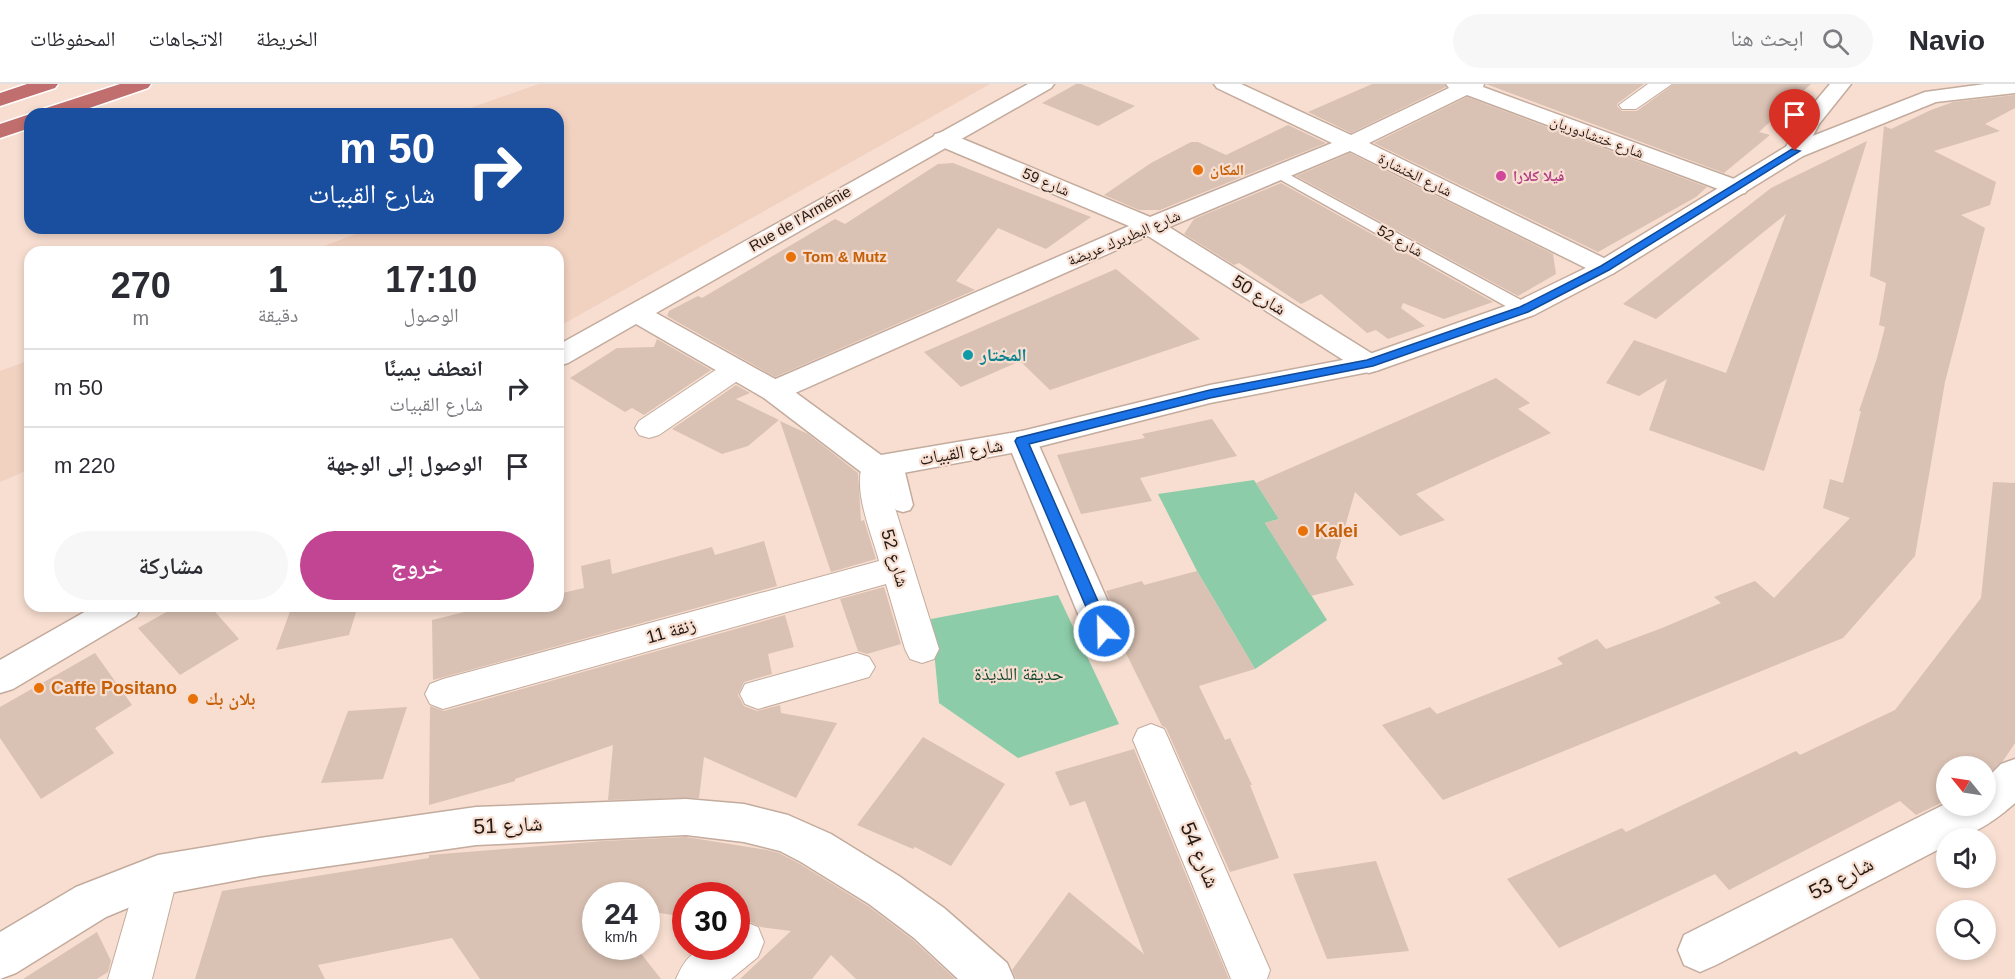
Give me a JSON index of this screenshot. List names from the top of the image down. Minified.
{"streets":{"street":["شارع ختشادوريان","شارع الخنشارة","شارع 59","Rue de l'Arménie","شارع البطريرك عريضة","شارع 52","شارع 50","شارع القبيات","زنقة 11","شارع 51","شارع 54","شارع 53"]},"crossings":[["شارع ختشادوريان","شارع البطريرك عريضة"],["شارع ختشادوريان","شارع القبيات"],["شارع الخنشارة","شارع البطريرك عريضة"],["شارع الخنشارة","شارع القبيات"],["شارع 59","Rue de l'Arménie"],["شارع 59","شارع البطريرك عريضة"],["شارع 59","شارع 50"],["شارع البطريرك عريضة","شارع 52"],["شارع البطريرك عريضة","شارع 50"],["شارع 52","شارع القبيات"],["شارع 52","زنقة 11"],["شارع 50","شارع القبيات"]],"parks":["حديقة اللذيذة"],"places":["المكان","فيلا كلارا","Tom & Mutz","المختار","Kalei","Caffe Positano","بلان بك"],"north":"top left","page":{"header":"Navio","search":"ابحث هنا","nav":["الخريطة","الاتجاهات","المحفوظات"],"turn":["50 m","شارع القبيات"],"eta":["17:10","الوصول","1","دقيقة","270","m"],"list":[{"name":"انعطف يمينًا","note":"شارع القبيات","value":"50 m"},{"name":"الوصول إلى الوجهة","value":"220 m"}],"buttons":["خروج","مشاركة"],"speed":"24 km/h","limit":"30"}}
